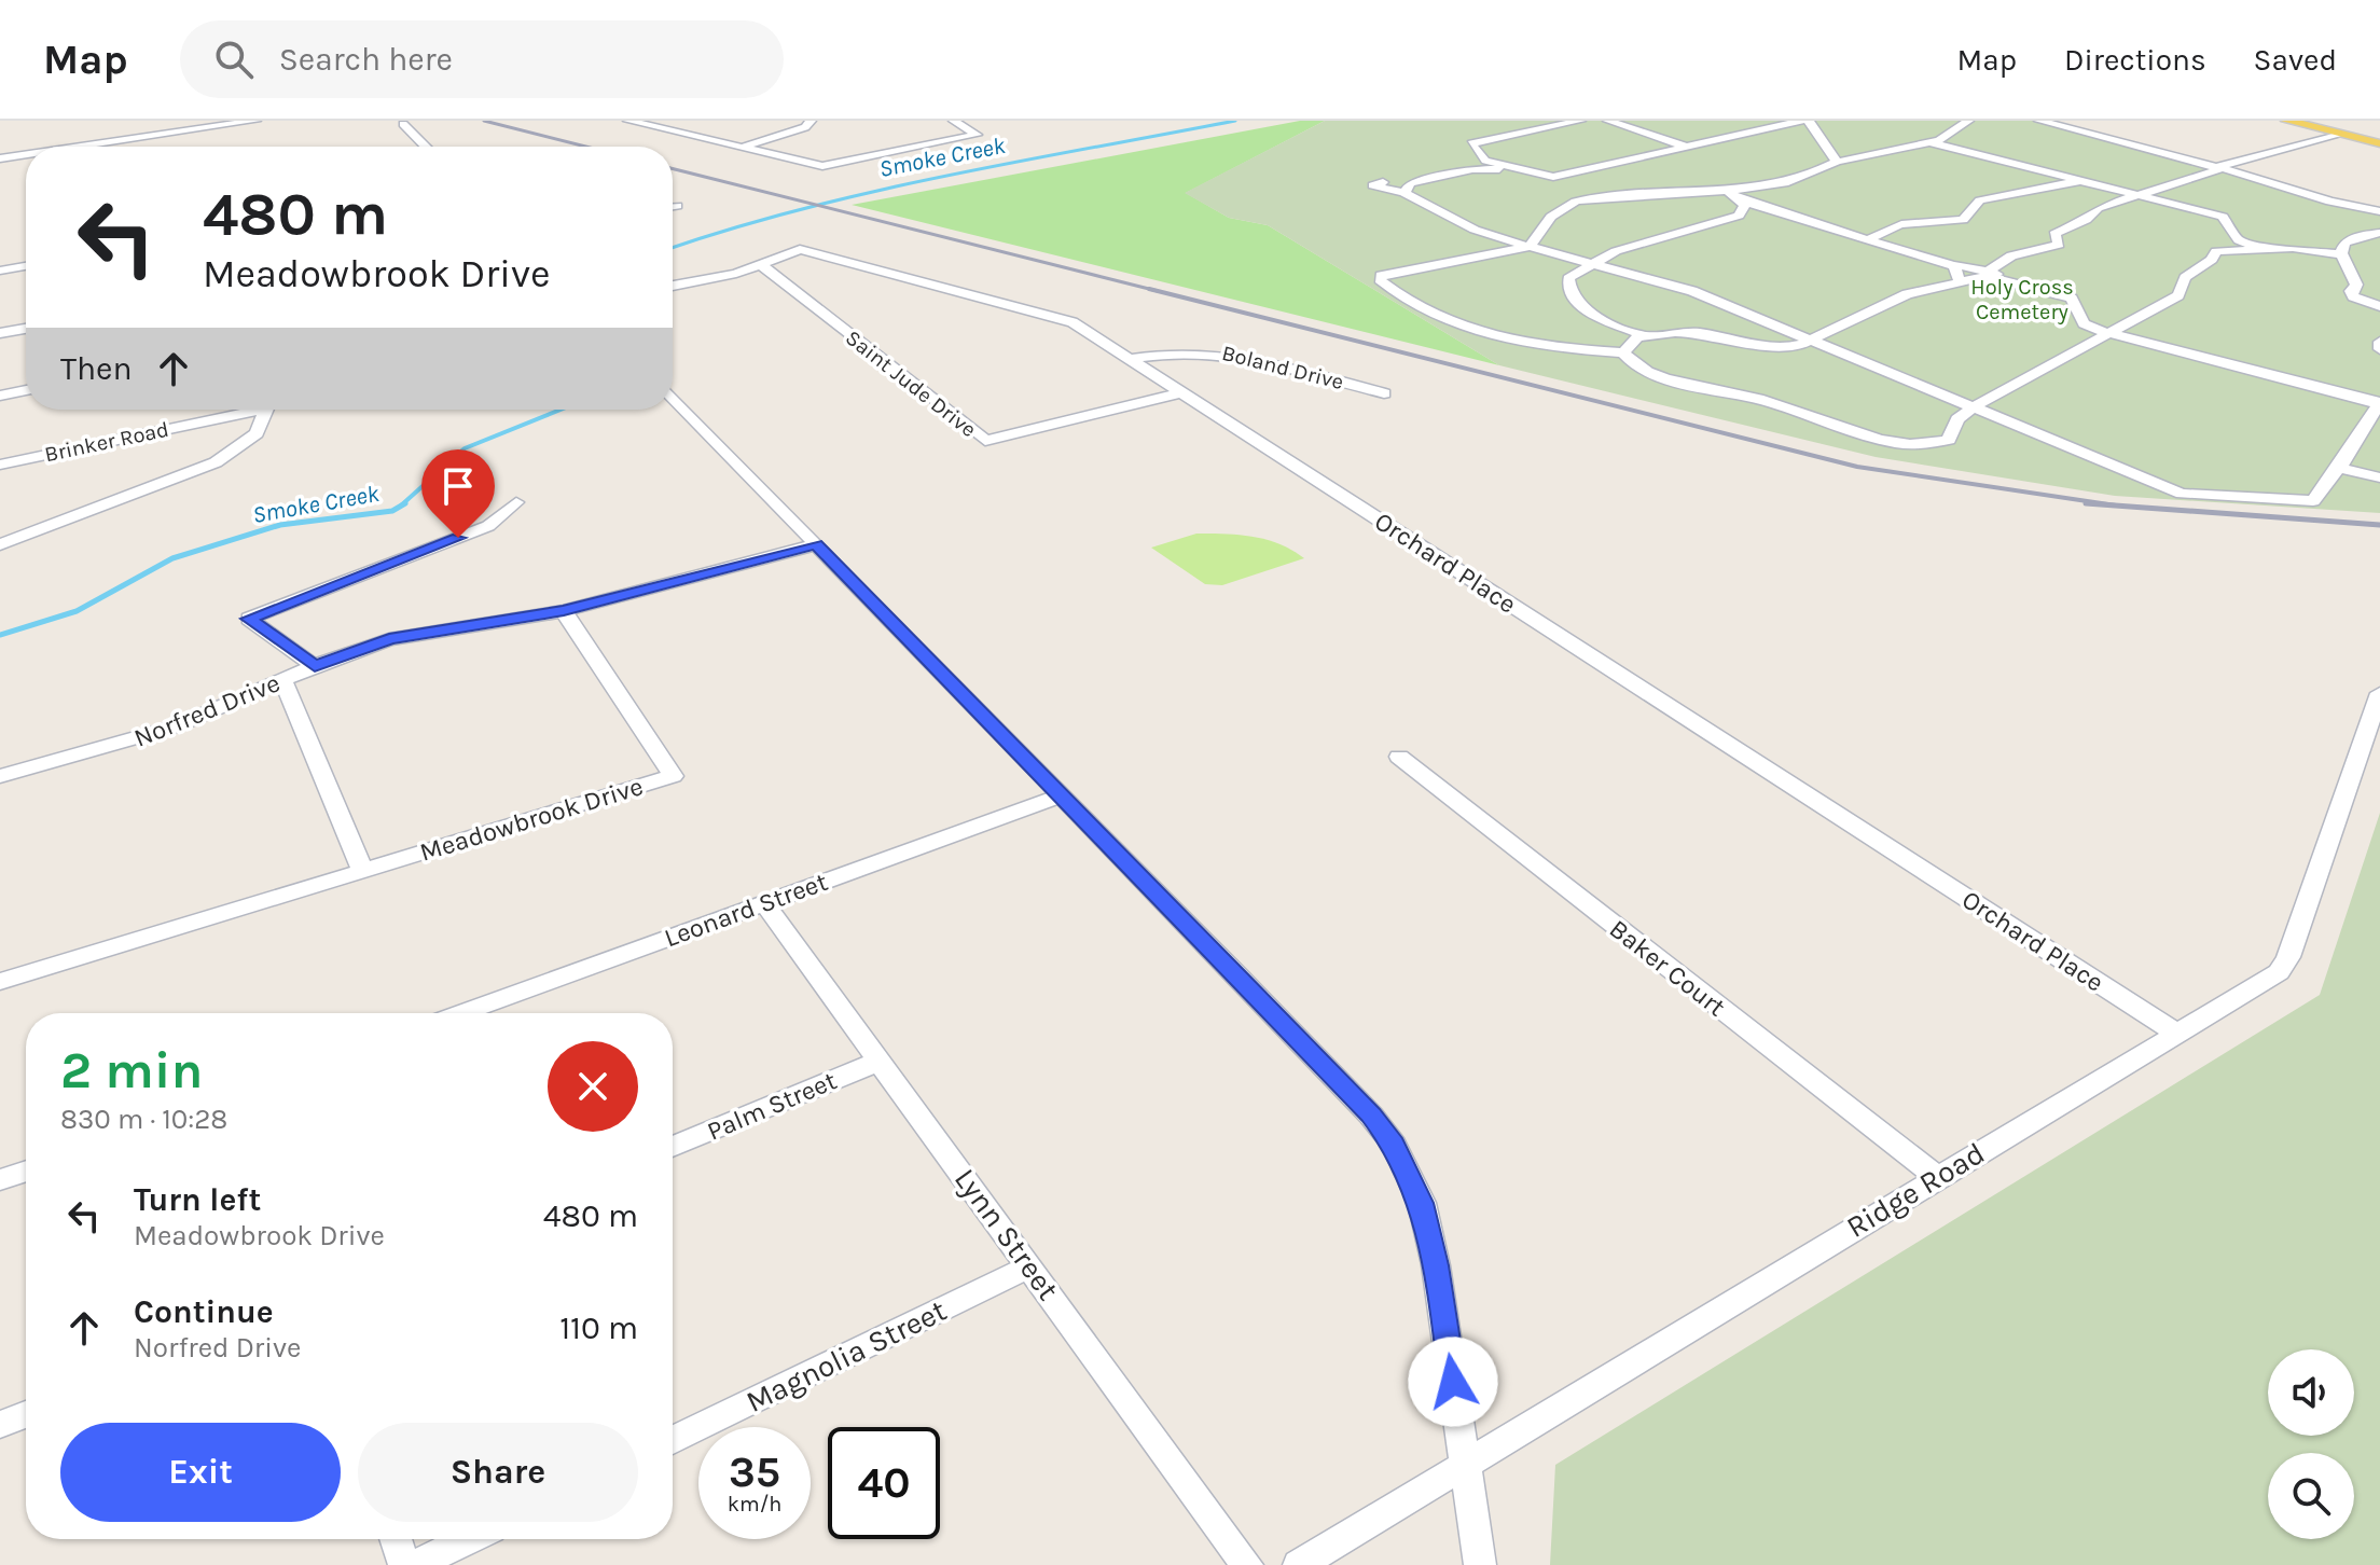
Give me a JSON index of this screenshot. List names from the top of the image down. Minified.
{"streets":{"street":["Boland Drive","Saint Jude Drive","Brinker Road","Orchard Place","Norfred Drive","Meadowbrook Drive","Leonard Street","Baker Court","Palm Street","Ridge Road","Lynn Street","Magnolia Street"]},"crossings":[["Boland Drive","Orchard Place"],["Saint Jude Drive","Orchard Place"],["Orchard Place","Ridge Road"],["Norfred Drive","Meadowbrook Drive"],["Leonard Street","Lynn Street"],["Baker Court","Ridge Road"],["Palm Street","Lynn Street"],["Lynn Street","Magnolia Street"]],"water":["Smoke Creek"],"parks":["Holy Cross Cemetery"],"page":{"header":"Map","search":"Search here","nav":["Map","Directions","Saved"],"turn":["480 m","Meadowbrook Drive"],"then":"Then","heading":["2 min","830 m · 10:28"],"list":[{"name":"Turn left","note":"Meadowbrook Drive","value":"480 m"},{"name":"Continue","note":"Norfred Drive","value":"110 m"}],"buttons":["Exit","Share"],"speed":"35 km/h","limit":"40"}}
